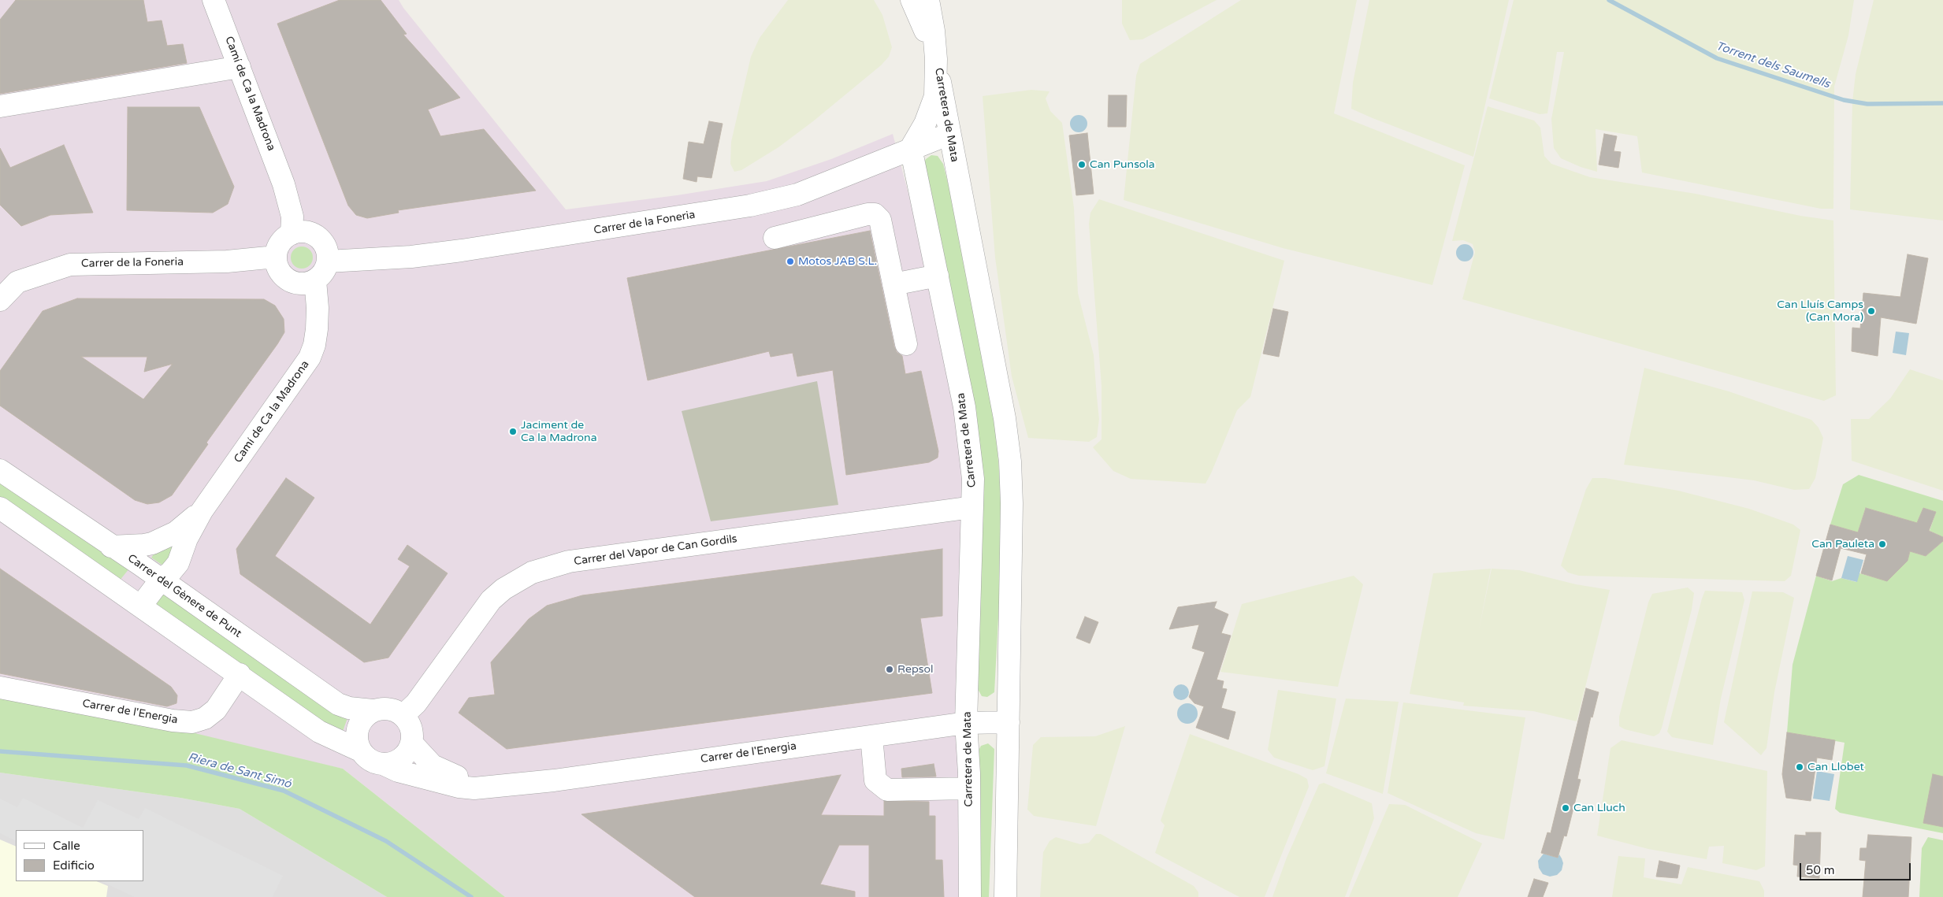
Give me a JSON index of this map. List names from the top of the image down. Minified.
{"streets":{"street":["Camí de Ca la Madrona","Carretera de Mata","Carrer de la Foneria","Carrer del Vapor de Can Gordils","Carrer del Gènere de Punt","Carrer de l'Energia"]},"crossings":[["Camí de Ca la Madrona","Carrer de la Foneria"],["Camí de Ca la Madrona","Carrer del Gènere de Punt"],["Carretera de Mata","Carrer de la Foneria"],["Carretera de Mata","Carrer del Vapor de Can Gordils"],["Carretera de Mata","Carrer de l'Energia"],["Carrer del Vapor de Can Gordils","Carrer del Gènere de Punt"],["Carrer del Vapor de Can Gordils","Carrer de l'Energia"],["Carrer del Gènere de Punt","Carrer de l'Energia"]],"water":["Torrent dels Saumells","Riera de Sant Simó"],"places":["Can Punsola","Motos JAB S.L.","Can Lluís Camps (Can Mora)","Jaciment de Ca la Madrona","Can Pauleta","Repsol","Can Llobet","Can Lluch"],"legend":["Calle","Edificio"],"scale_bar":"50 m"}
